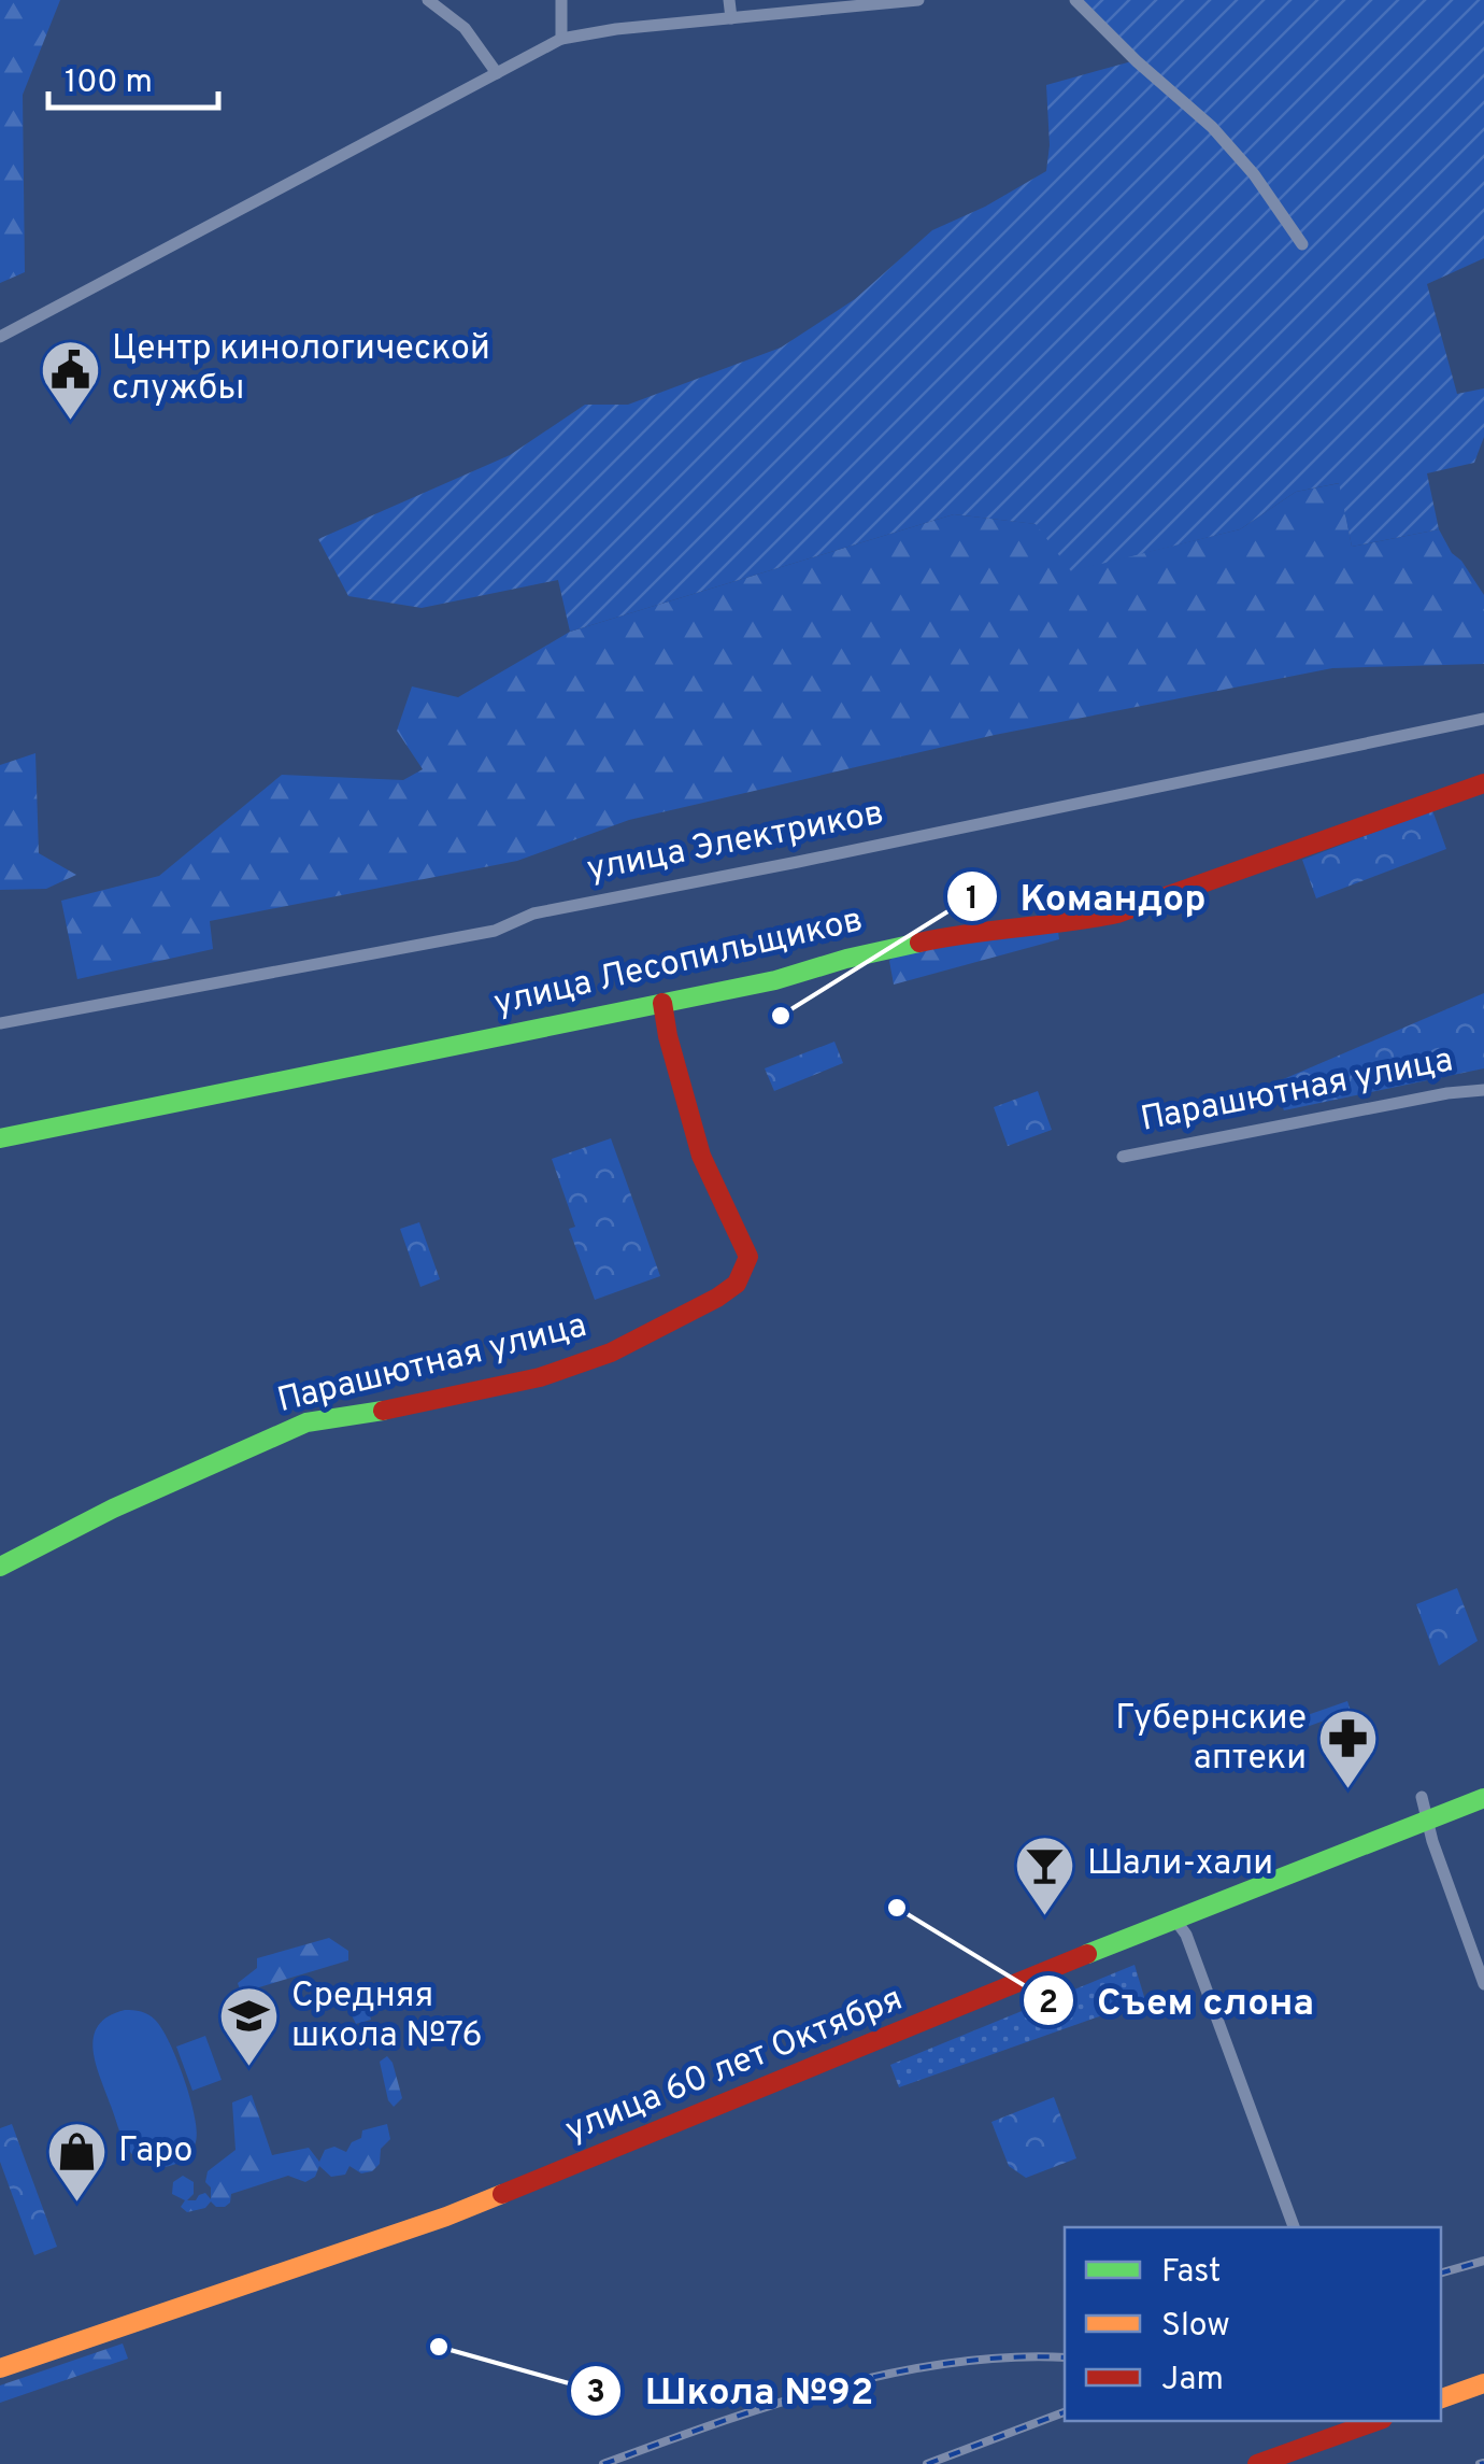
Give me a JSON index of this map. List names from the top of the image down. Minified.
{"streets":{"main road":["улица Лесопильщиков","Парашютная улица","улица 60 лет Октября"],"street":["улица Электриков"]},"crossings":[["улица Лесопильщиков","Парашютная улица"]],"places":{"public building":["Центр кинологической службы"],"other":["Командор","Съем слона","Школа №92"],"pharmacy":["Губернские аптеки"],"bar":["Шали-хали"],"school or university":["Средняя школа №76"],"shop":["Гаро"]},"legend":["Fast","Slow","Jam"],"scale_bar":"100 m"}
